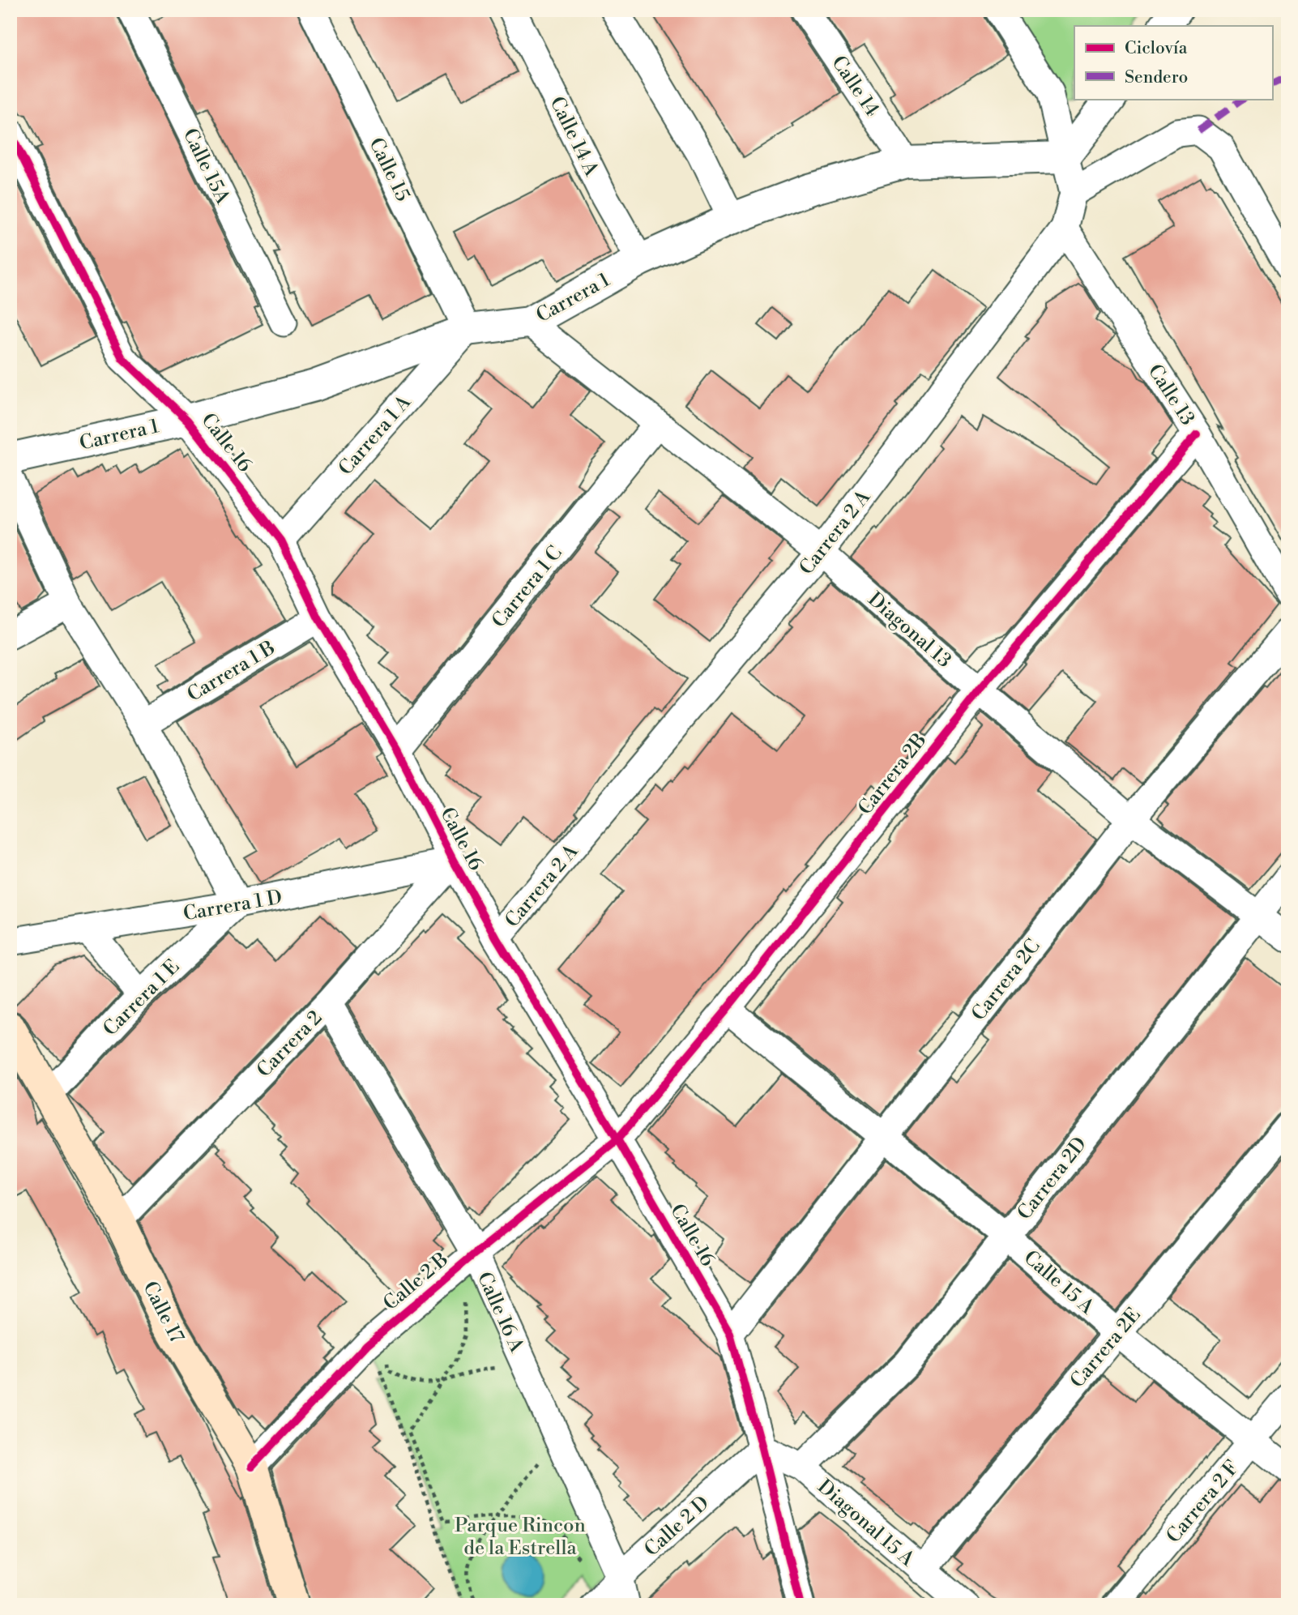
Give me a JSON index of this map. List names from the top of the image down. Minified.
{"streets":{"main road":["Calle 17"],"street":["Calle 14","Calle 14 A","Calle 15A","Calle 15","Carrera 1","Calle 13","Carrera 1 A","Calle 16","Carrera 2 A","Carrera 1 C","Diagonal 13","Carrera 1 B","Carrera 2B","Carrera 1 D","Carrera 2C","Carrera 1 E","Carrera 2","Carrera 2D","Calle 2 B","Calle 15 A","Calle 16 A","Carrera 2E","Carrera 2 F","Diagonal 15 A","Calle 2 D"]},"crossings":[["Calle 14","Carrera 1"],["Calle 14 A","Carrera 1"],["Calle 15","Carrera 1"],["Calle 15","Carrera 1 A"],["Carrera 1","Carrera 1 A"],["Carrera 1","Calle 16"],["Carrera 1","Carrera 2 A"],["Carrera 1","Diagonal 13"],["Calle 13","Carrera 2 A"],["Calle 13","Carrera 2B"],["Carrera 1 A","Calle 16"],["Calle 16","Carrera 2 A"],["Calle 16","Carrera 1 C"],["Calle 16","Carrera 1 B"],["Calle 16","Carrera 2B"],["Calle 16","Carrera 1 D"],["Calle 16","Carrera 2C"],["Calle 16","Carrera 2"],["Calle 16","Calle 2 B"],["Calle 16","Diagonal 15 A"],["Calle 16","Calle 2 D"],["Carrera 2 A","Diagonal 13"],["Carrera 1 C","Diagonal 13"],["Diagonal 13","Carrera 2B"],["Diagonal 13","Carrera 2C"],["Diagonal 13","Carrera 2D"],["Carrera 2B","Calle 2 B"],["Carrera 2B","Calle 15 A"],["Carrera 1 D","Carrera 1 E"],["Carrera 1 D","Carrera 2"],["Carrera 2C","Calle 15 A"],["Carrera 1 E","Calle 17"],["Carrera 2","Calle 17"],["Carrera 2","Calle 16 A"],["Carrera 2D","Calle 15 A"],["Carrera 2D","Diagonal 15 A"],["Calle 2 B","Calle 17"],["Calle 2 B","Calle 16 A"],["Calle 15 A","Carrera 2E"],["Calle 15 A","Carrera 2 F"],["Calle 16 A","Calle 2 D"],["Carrera 2E","Diagonal 15 A"],["Diagonal 15 A","Calle 2 D"]],"parks":["Parque Rincon de la Estrella"],"legend":["Ciclovía","Sendero"]}
